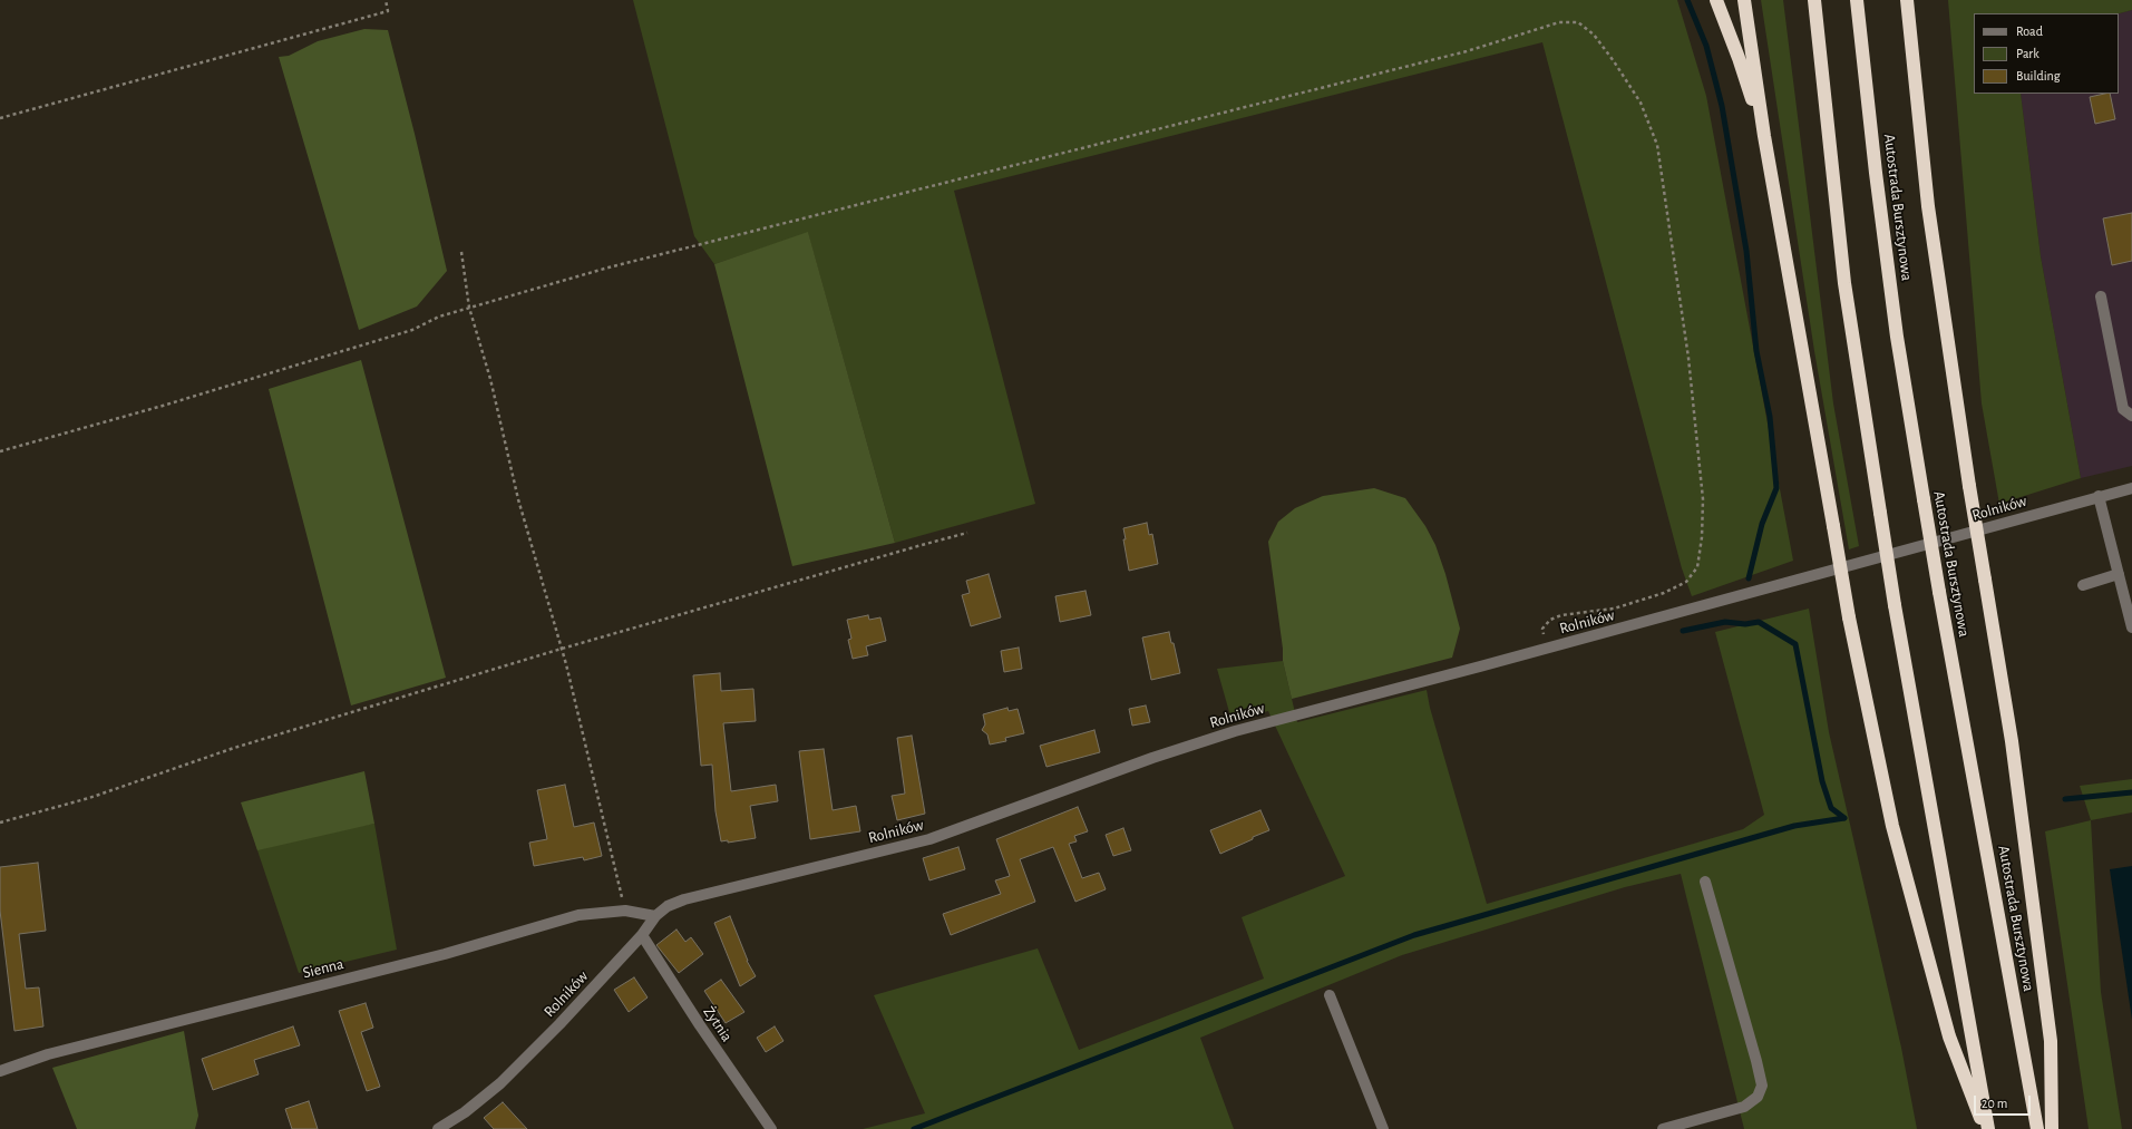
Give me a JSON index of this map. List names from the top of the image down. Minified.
{"streets":{"highway":["Autostrada Bursztynowa"],"street":["Rolników","Sienna","Żytnia"]},"crossings":[["Rolników","Sienna"],["Rolników","Żytnia"]],"legend":["Road","Park","Building"],"scale_bar":"20 m"}
